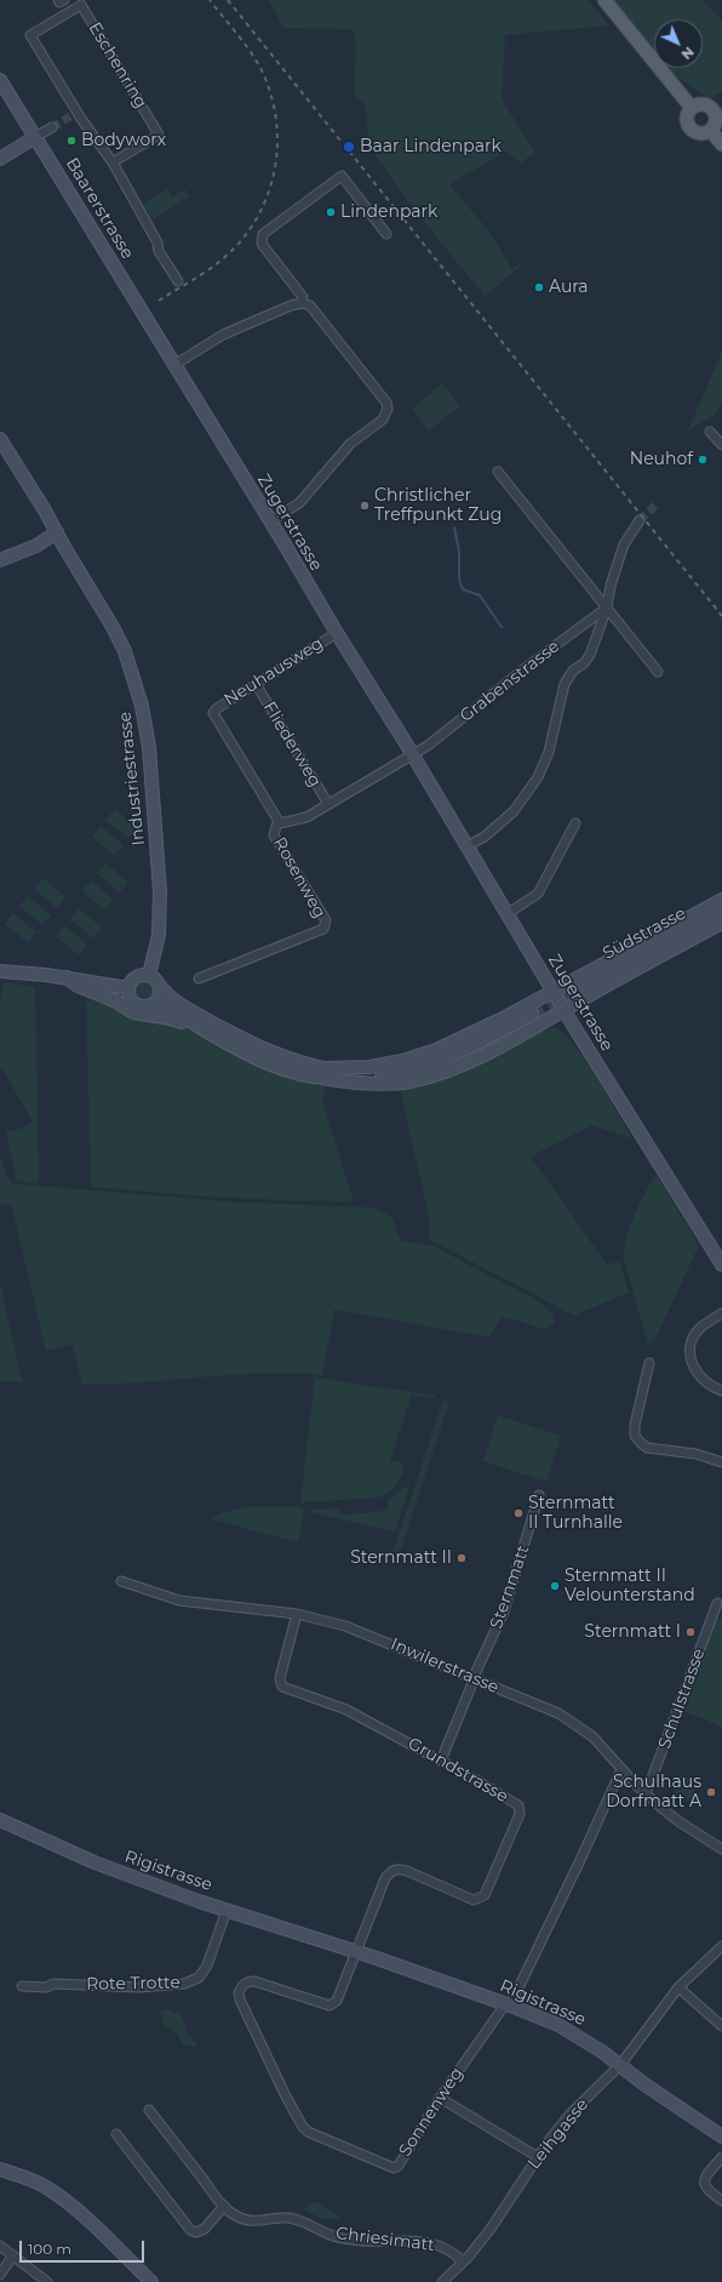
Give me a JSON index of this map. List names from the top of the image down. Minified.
{"streets":{"main road":["Baarerstrasse","Zugerstrasse","Industriestrasse","Südstrasse","Rigistrasse"],"street":["Eschenring","Neuhausweg","Grabenstrasse","Fliederweg","Rosenweg","Sternmatt","Inwilerstrasse","Schulstrasse","Grundstrasse","Rote Trotte","Sonnenweg","Leihgasse","Chriesimatt"]},"crossings":[["Baarerstrasse","Zugerstrasse"],["Zugerstrasse","Neuhausweg"],["Zugerstrasse","Grabenstrasse"],["Neuhausweg","Fliederweg"],["Neuhausweg","Rosenweg"],["Sternmatt","Inwilerstrasse"],["Sternmatt","Grundstrasse"],["Inwilerstrasse","Schulstrasse"],["Inwilerstrasse","Grundstrasse"],["Inwilerstrasse","Sonnenweg"],["Grundstrasse","Rigistrasse"],["Grundstrasse","Sonnenweg"],["Rigistrasse","Rote Trotte"],["Rigistrasse","Sonnenweg"],["Rigistrasse","Leihgasse"],["Leihgasse","Chriesimatt"]],"places":["Bodyworx","Baar Lindenpark","Lindenpark","Aura","Neuhof","Christlicher Treffpunkt Zug","Sternmatt II Turnhalle","Sternmatt II","Sternmatt II Velounterstand","Sternmatt I","Schulhaus Dorfmatt A"],"scale_bar":"100 m","north":"bottom right"}
